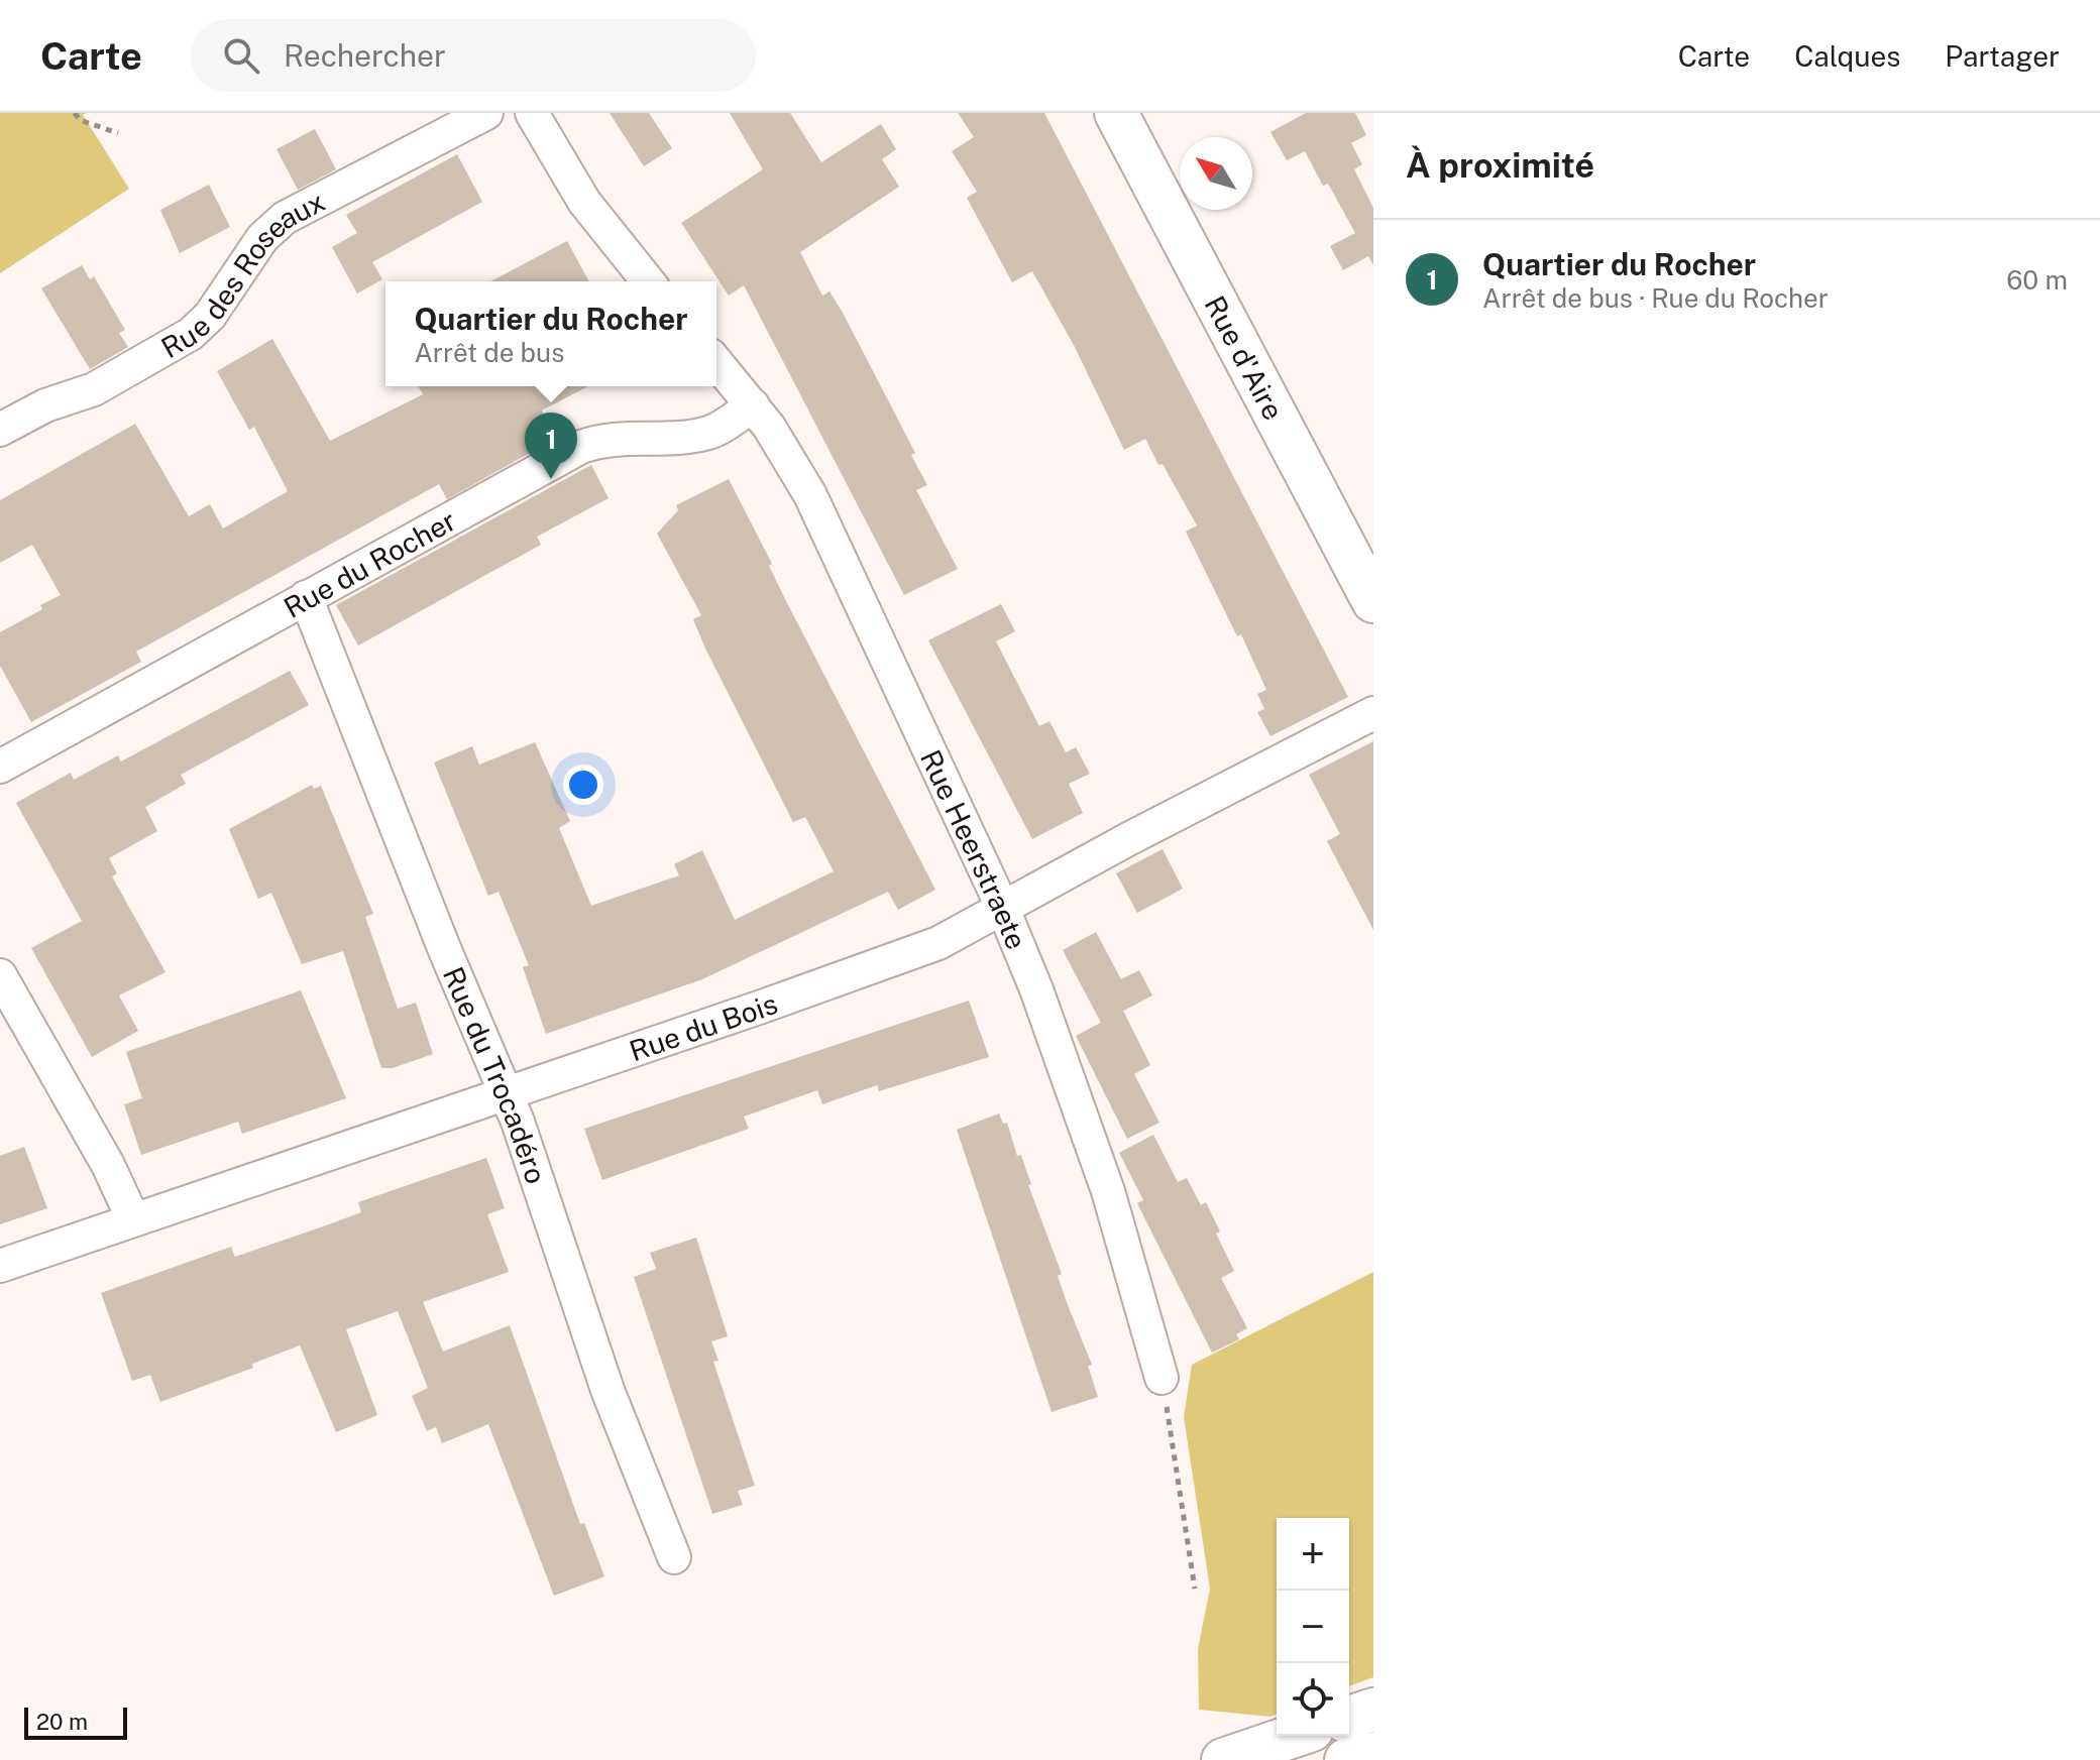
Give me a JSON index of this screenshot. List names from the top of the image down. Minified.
{"streets":{"main road":["Rue d'Aire"],"street":["Rue des Roseaux","Rue du Rocher","Rue Heerstraete","Rue du Bois","Rue du Trocadéro"]},"crossings":[["Rue du Rocher","Rue Heerstraete"],["Rue du Rocher","Rue du Trocadéro"],["Rue Heerstraete","Rue du Bois"],["Rue du Bois","Rue du Trocadéro"]],"scale_bar":"20 m","north":"top left","page":{"header":"Carte","search":"Rechercher","nav":["Carte","Calques","Partager"],"heading":"À proximité","list":[{"mark":"1","name":"Quartier du Rocher","note":"Arrêt de bus · Rue du Rocher","value":"60 m"}],"popup":["Quartier du Rocher","Arrêt de bus"],"pins":"1","map_buttons":["+","−"],"scale":"20 m"}}
